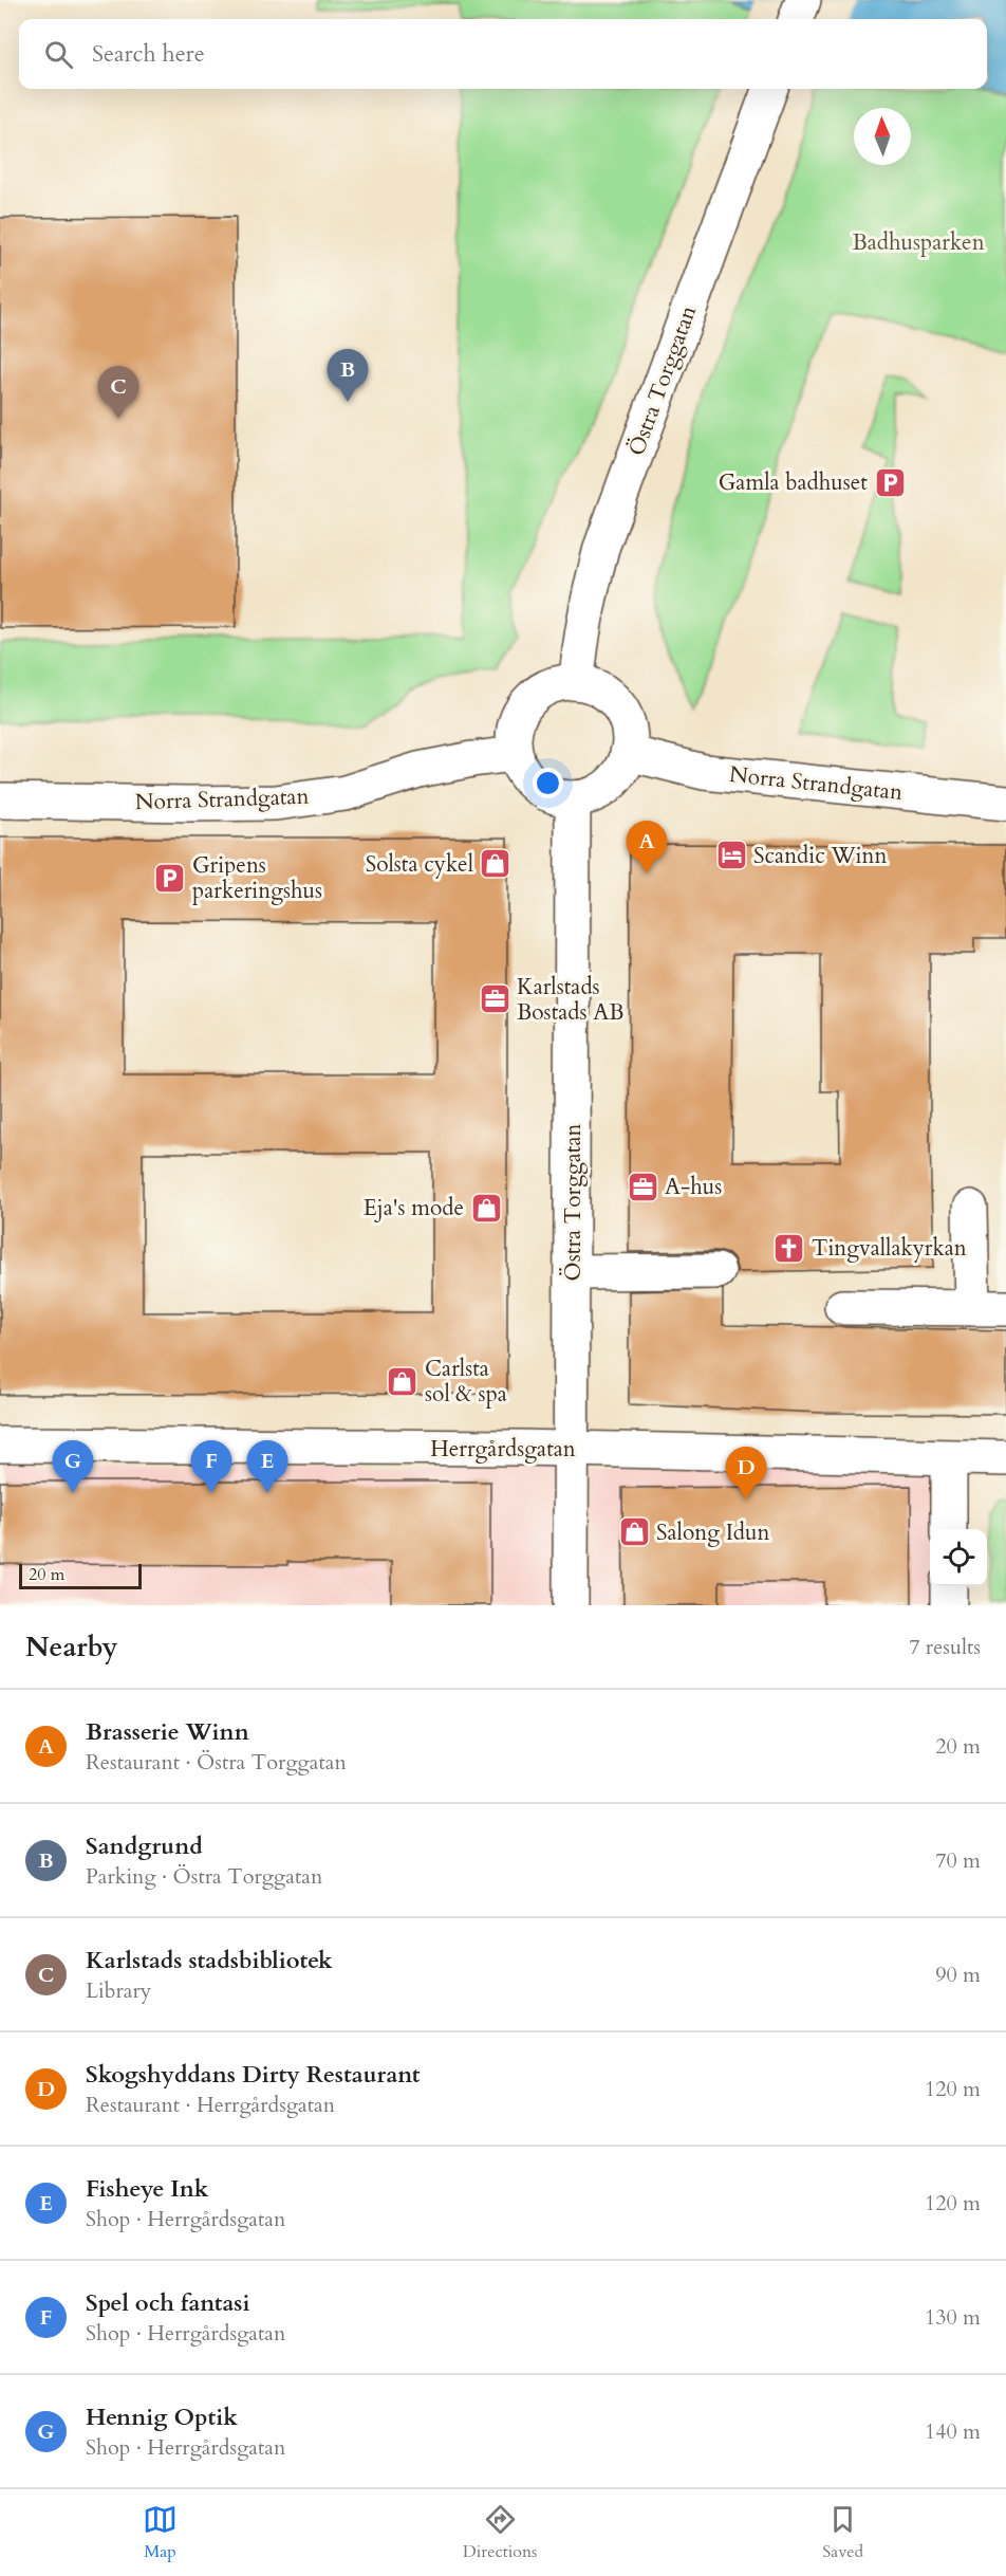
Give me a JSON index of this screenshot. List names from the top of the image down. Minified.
{"streets":{"street":["Östra Torggatan","Norra Strandgatan","Herrgårdsgatan"]},"crossings":[["Östra Torggatan","Norra Strandgatan"],["Östra Torggatan","Herrgårdsgatan"]],"parks":["Badhusparken"],"places":{"parking":["Gamla badhuset","Gripens parkeringshus"],"hotel":["Scandic Winn"],"shop":["Solsta cykel","Eja's mode","Carlsta sol & spa","Salong Idun"],"office":["Karlstads Bostads AB","A-hus"],"church":["Tingvallakyrkan"]},"scale_bar":"20 m","north":"top","page":{"search":"Search here","pins":["B","C","A","E","F","G","D"],"scale":"20 m","heading":["Nearby","7 results"],"list":[{"mark":"A","name":"Brasserie Winn","note":"Restaurant · Östra Torggatan","value":"20 m"},{"mark":"B","name":"Sandgrund","note":"Parking · Östra Torggatan","value":"70 m"},{"mark":"C","name":"Karlstads stadsbibliotek","note":"Library","value":"90 m"},{"mark":"D","name":"Skogshyddans Dirty Restaurant","note":"Restaurant · Herrgårdsgatan","value":"120 m"},{"mark":"E","name":"Fisheye Ink","note":"Shop · Herrgårdsgatan","value":"120 m"},{"mark":"F","name":"Spel och fantasi","note":"Shop · Herrgårdsgatan","value":"130 m"},{"mark":"G","name":"Hennig Optik","note":"Shop · Herrgårdsgatan","value":"140 m"}],"nav":["Map","Directions","Saved"]}}
